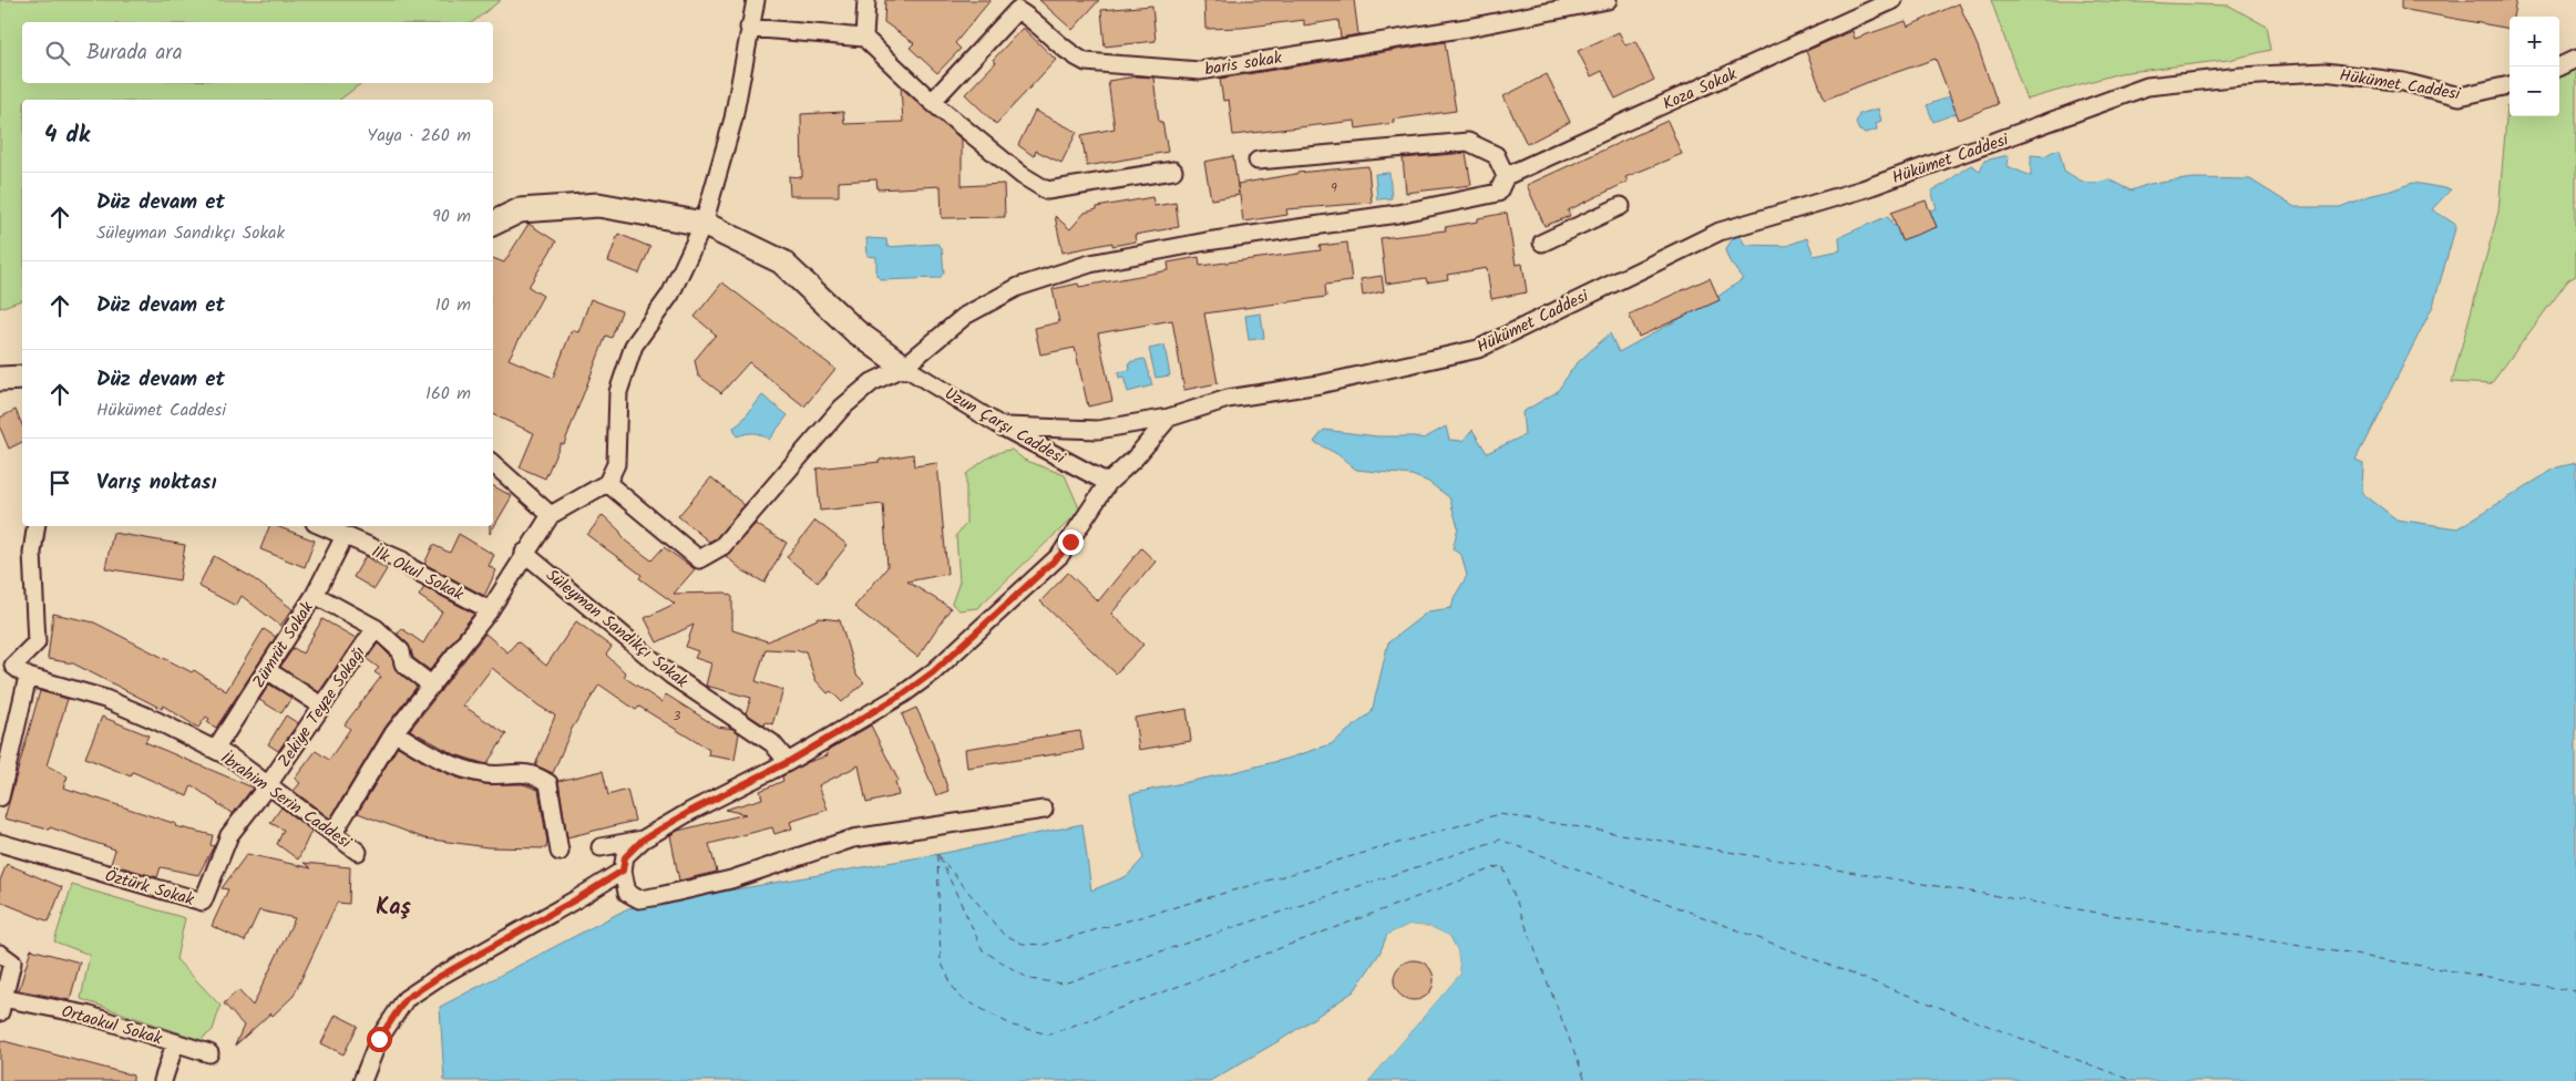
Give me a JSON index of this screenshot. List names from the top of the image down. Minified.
{"streets":{"street":["baris sokak","Hükümet Caddesi","Koza Sokak","Uzun Çarşı Caddesi","İlk Okul Sokak","Süleyman Sandıkçı Sokak","Zümrüt Sokak","Zekiye Teyze Sokağı","İbrahim Serin Caddesi","Öztürk Sokak","Ortaokul Sokak"]},"crossings":[["Hükümet Caddesi","Uzun Çarşı Caddesi"],["İlk Okul Sokak","Zümrüt Sokak"],["Zümrüt Sokak","İbrahim Serin Caddesi"],["Zekiye Teyze Sokağı","İbrahim Serin Caddesi"],["Zekiye Teyze Sokağı","Öztürk Sokak"],["İbrahim Serin Caddesi","Öztürk Sokak"]],"districts":["Kaş"],"house_numbers":["9","3"],"page":{"map_buttons":["+","−"],"search":"Burada ara","heading":["4 dk","Yaya · 260 m"],"list":[["Düz devam et","Süleyman Sandıkçı Sokak","90 m"],["Düz devam et","10 m"],["Düz devam et","Hükümet Caddesi","160 m"],"Varış noktası"]}}
